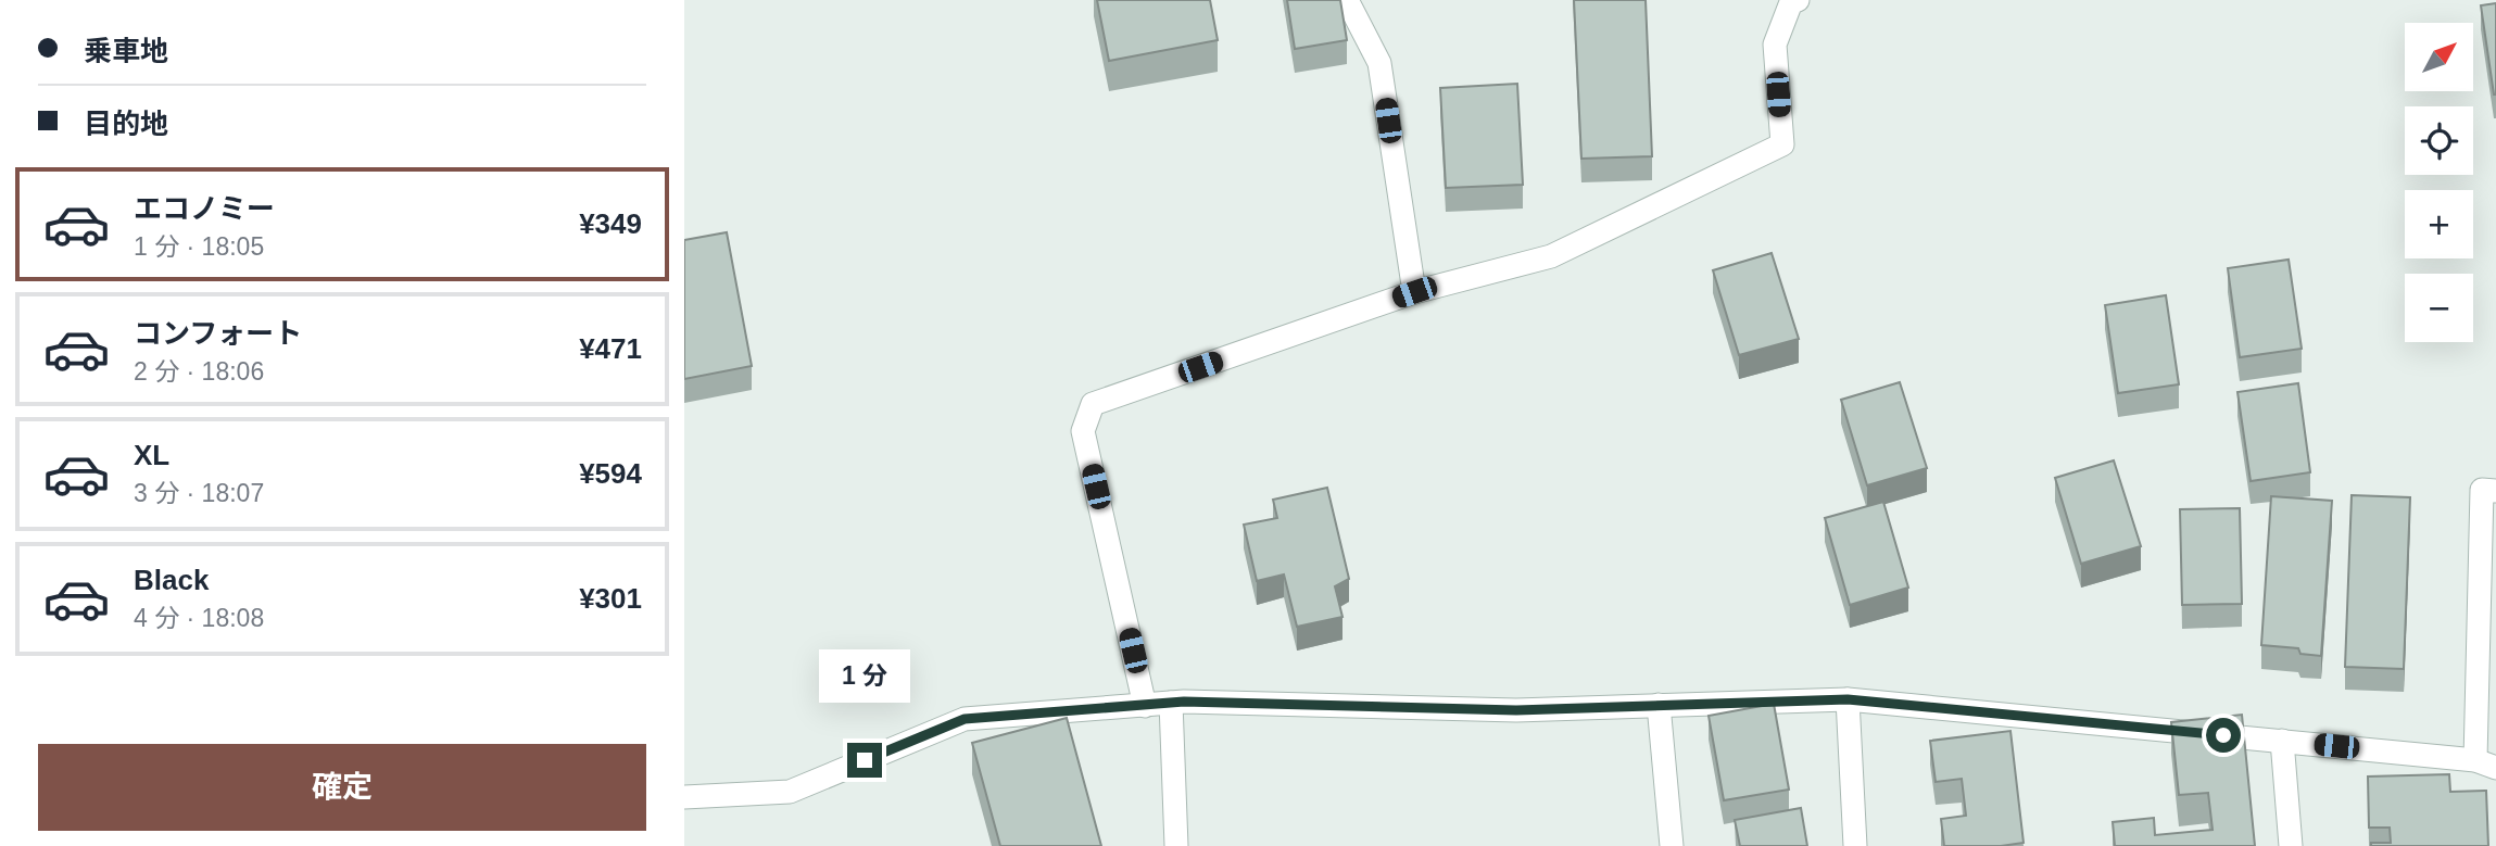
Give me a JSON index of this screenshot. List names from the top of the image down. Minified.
{"north":"top right","page":{"banner":["乗車地","目的地"],"map_buttons":["+","−"],"list":[{"name":"エコノミー","note":"1 分 · 18:05","value":"¥349"},{"name":"コンフォート","note":"2 分 · 18:06","value":"¥471"},{"name":"XL","note":"3 分 · 18:07","value":"¥594"},{"name":"Black","note":"4 分 · 18:08","value":"¥301"}],"bubble":"1 分","buttons":"確定"}}
